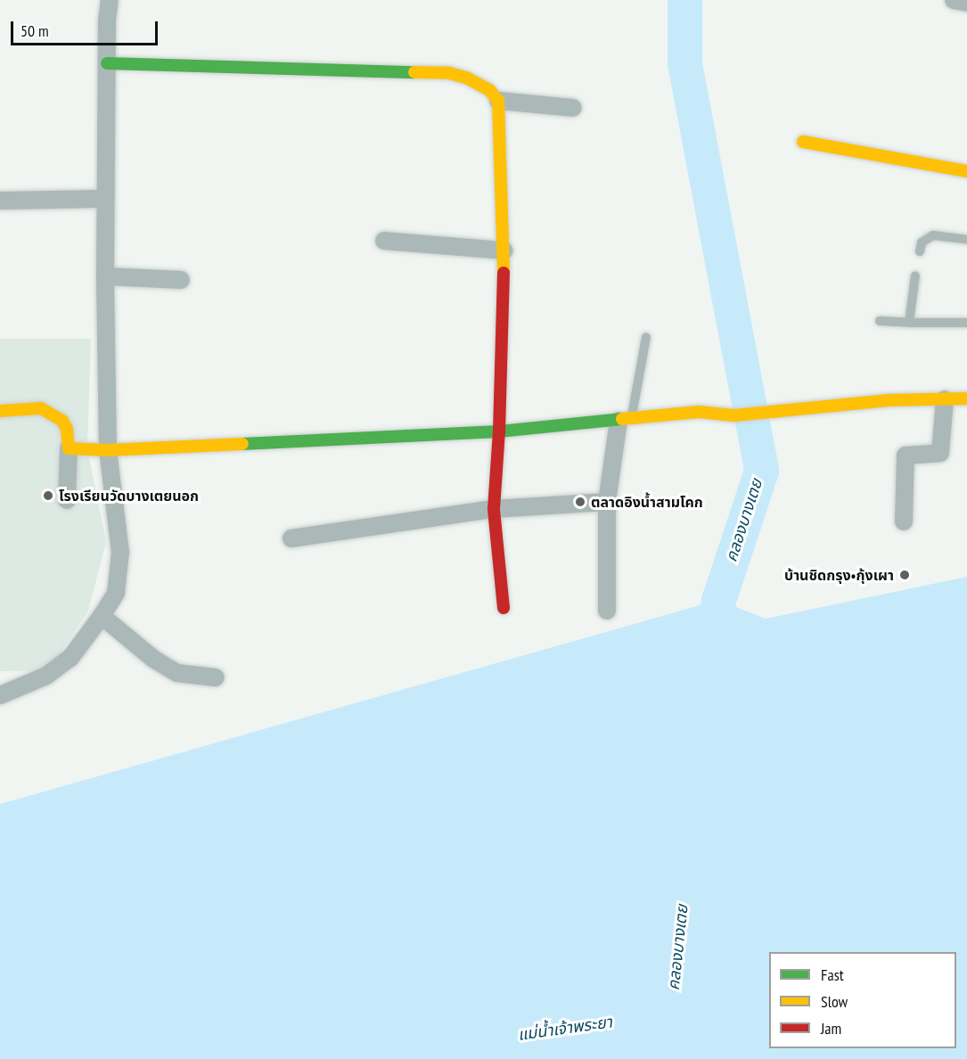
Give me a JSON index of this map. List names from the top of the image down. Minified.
{"water":["คลองบางเตย","แม่น้ำเจ้าพระยา"],"places":["โรงเรียนวัดบางเตยนอก","ตลาดอิงน้ำสามโคก","บ้านชิดกรุง•กุ้งเผา"],"legend":["Fast","Slow","Jam"],"scale_bar":"50 m"}
